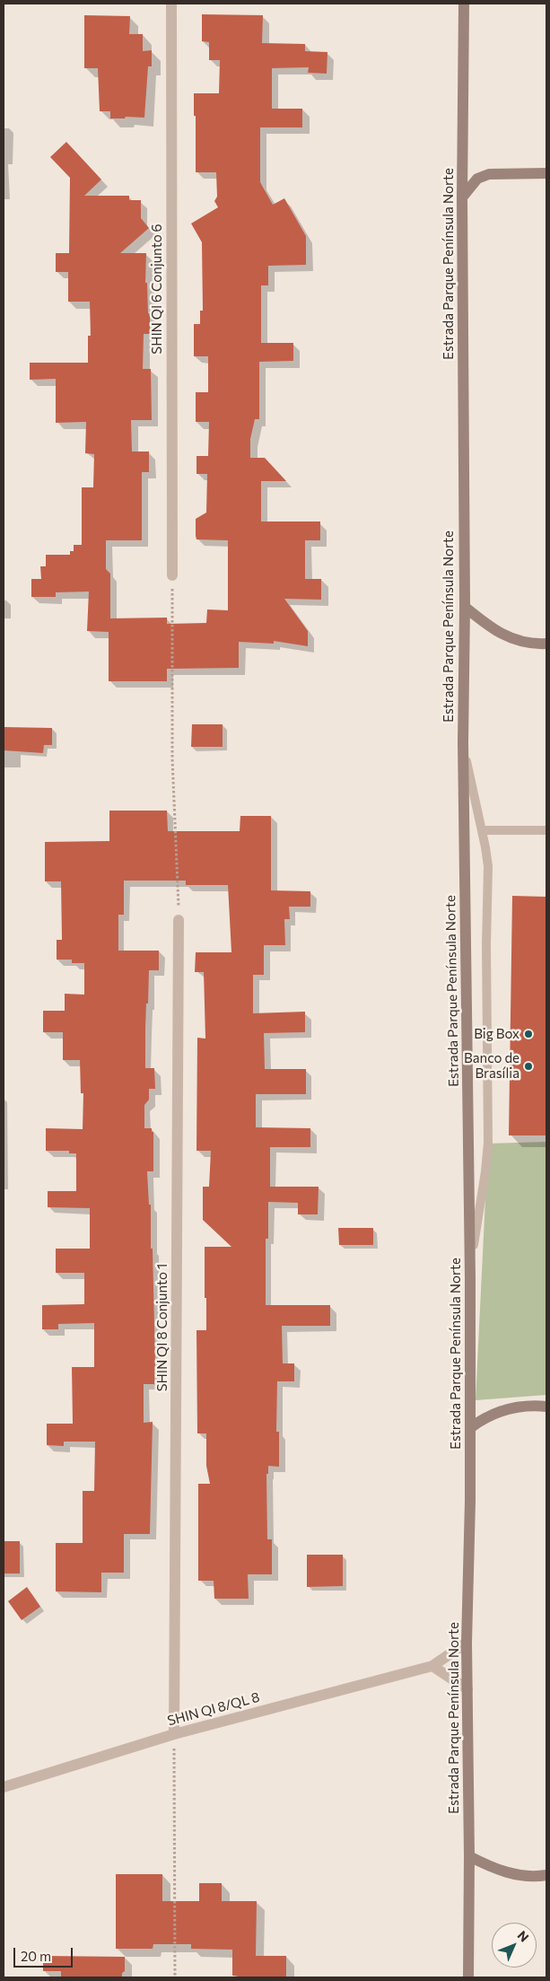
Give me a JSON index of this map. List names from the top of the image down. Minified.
{"streets":{"main road":["Estrada Parque Península Norte"],"street":["SHIN QI 6 Conjunto 6","SHIN QI 8 Conjunto 1","SHIN QI 8/QL 8"]},"crossings":[["Estrada Parque Península Norte","SHIN QI 8/QL 8"],["SHIN QI 8 Conjunto 1","SHIN QI 8/QL 8"]],"places":["Big Box","Banco de Brasília"],"scale_bar":"20 m","north":"top right"}
